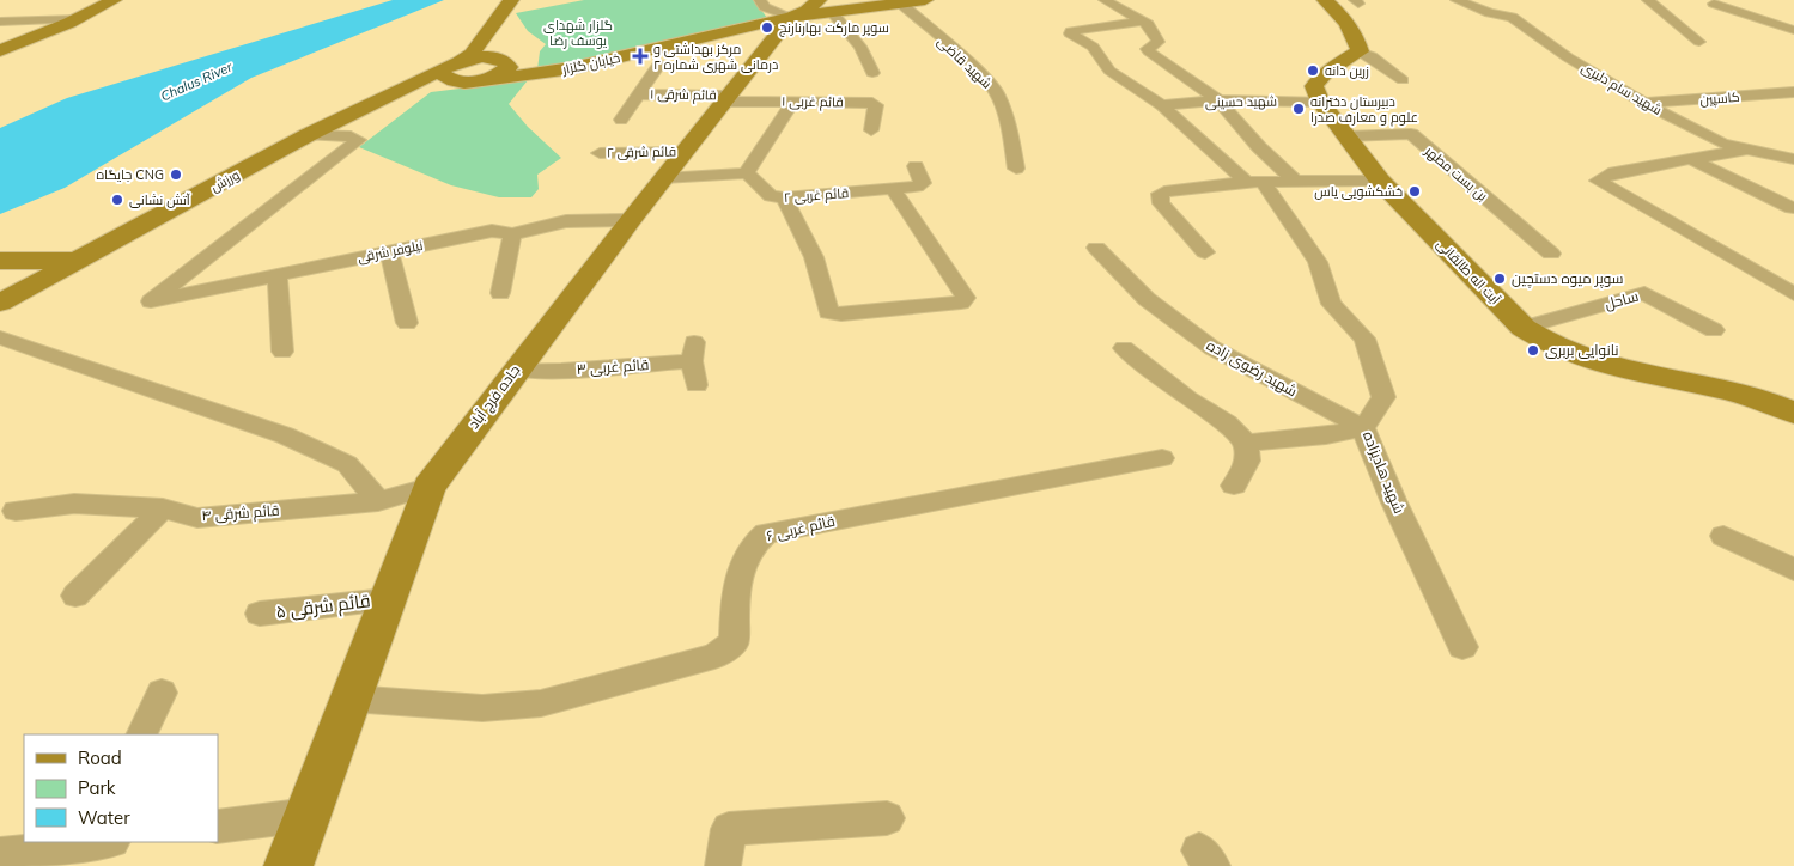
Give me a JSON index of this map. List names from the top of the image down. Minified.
{"streets":{"street":["شهید قاضی","خیابان گلزار","شهید سام دلیری","قائم شرقی ۱","کاسپين","قائم غربی ۱","شهید حسینی","قائم شرقی ۲","بن بست مطهر","ورزش","قائم غربی ۲","نیلوفر شرقی","آیت اله طالقانی","ساحل","قائم غربی ۳","شهید رضوی زاده","جاده فرج آباد","شهید هادیزاده","قائم شرقی ۴","قائم غربی ۶","قائم شرقی ۵"]},"crossings":[["خیابان گلزار","جاده فرج آباد"],["شهید سام دلیری","کاسپين"],["قائم شرقی ۱","قائم غربی ۱"],["قائم شرقی ۱","جاده فرج آباد"],["قائم غربی ۱","جاده فرج آباد"],["شهید حسینی","آیت اله طالقانی"],["قائم شرقی ۲","جاده فرج آباد"],["بن بست مطهر","آیت اله طالقانی"],["ورزش","نیلوفر شرقی"],["نیلوفر شرقی","جاده فرج آباد"],["آیت اله طالقانی","ساحل"],["قائم غربی ۳","جاده فرج آباد"],["شهید رضوی زاده","شهید هادیزاده"],["جاده فرج آباد","قائم شرقی ۴"],["جاده فرج آباد","قائم غربی ۶"],["جاده فرج آباد","قائم شرقی ۵"]],"water":["Chalus River"],"parks":["گلزار شهدای یوسف رضا"],"places":{"other":["سوپر مارکت بهارنارنج","زرین دانه","دبیرستان دخترانه علوم و معارف صدرا","جایگاه CNG","خشکشویی یاس","آتش نشانی","سوپر میوه دستچین","نانوایی بربری"],"health":["مرکز بهداشتی و درمانی شهری شماره ۲"]},"legend":["Road","Park","Water"]}
